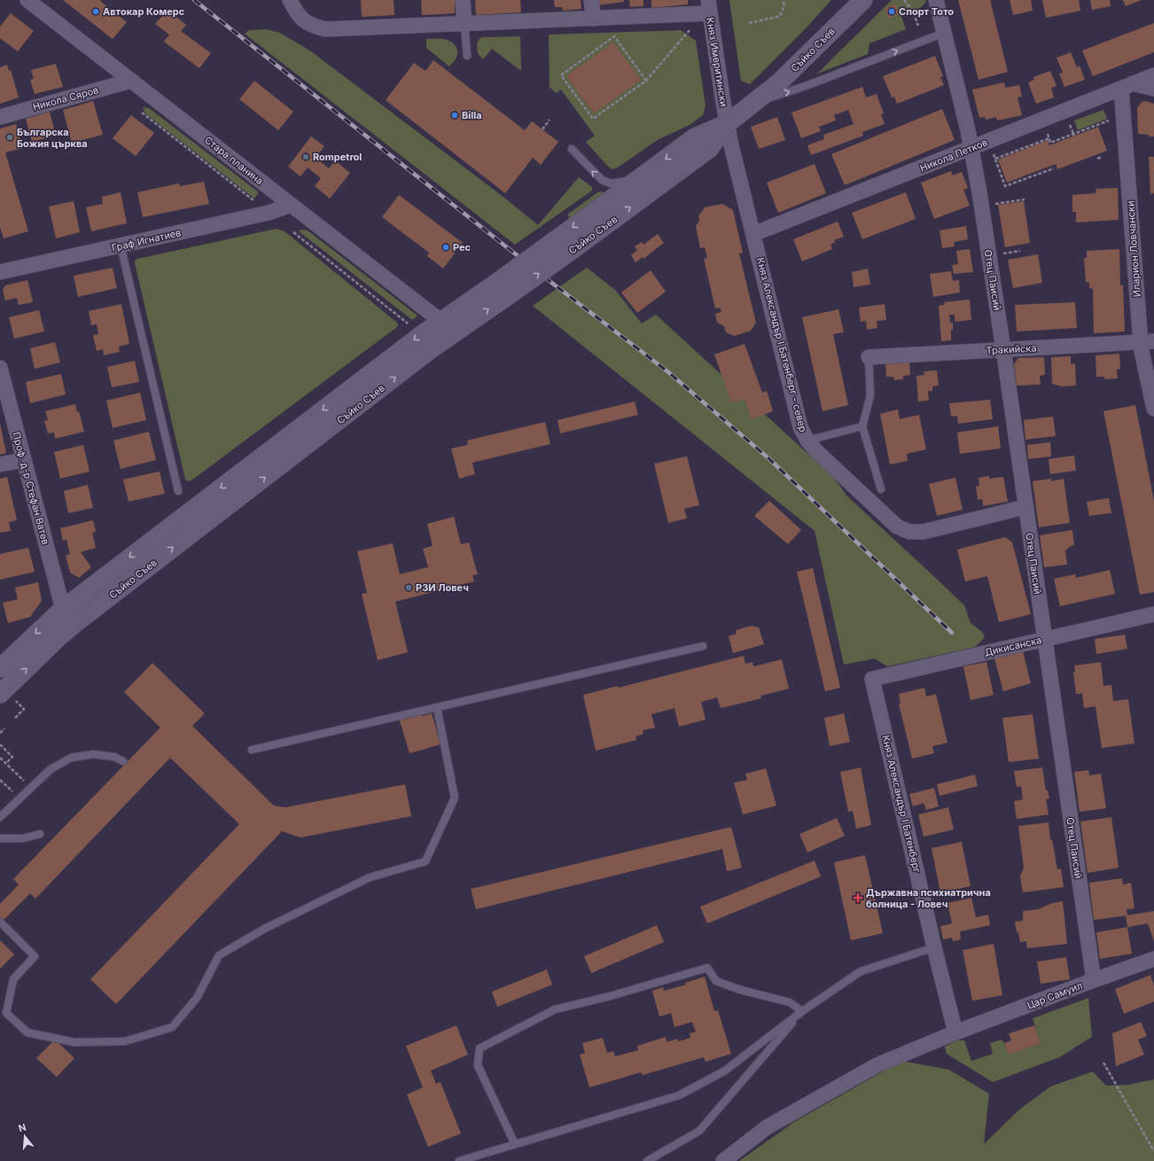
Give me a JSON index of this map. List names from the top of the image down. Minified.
{"streets":{"street":["Съйко Съев","Княз Имеритински","Никола Сяров","Никола Петков","Стара планина","Граф Игнатиев","Иларион Ловчански","Отец Паисий","Княз Александър I Батенберг - север","Тракийска","Проф. д-р Стефан Ватев","Дикисанска","Княз Александър I Батенберг","Цар Самуил"]},"crossings":[["Съйко Съев","Княз Имеритински"],["Съйко Съев","Стара планина"],["Съйко Съев","Княз Александър I Батенберг - север"],["Съйко Съев","Проф. д-р Стефан Ватев"],["Княз Имеритински","Княз Александър I Батенберг - север"],["Никола Сяров","Стара планина"],["Никола Петков","Иларион Ловчански"],["Никола Петков","Отец Паисий"],["Никола Петков","Княз Александър I Батенберг - север"],["Стара планина","Граф Игнатиев"],["Иларион Ловчански","Тракийска"],["Отец Паисий","Княз Александър I Батенберг - север"],["Отец Паисий","Тракийска"],["Отец Паисий","Дикисанска"],["Отец Паисий","Цар Самуил"],["Дикисанска","Княз Александър I Батенберг"],["Княз Александър I Батенберг","Цар Самуил"]],"places":{"other":["Автокар Комерс","Спорт Тото","Billa","Българска Божия църква","Rompetrol","Рес","РЗИ Ловеч"],"health":["Държавна психиатрична болница - Ловеч"]},"north":"top"}
